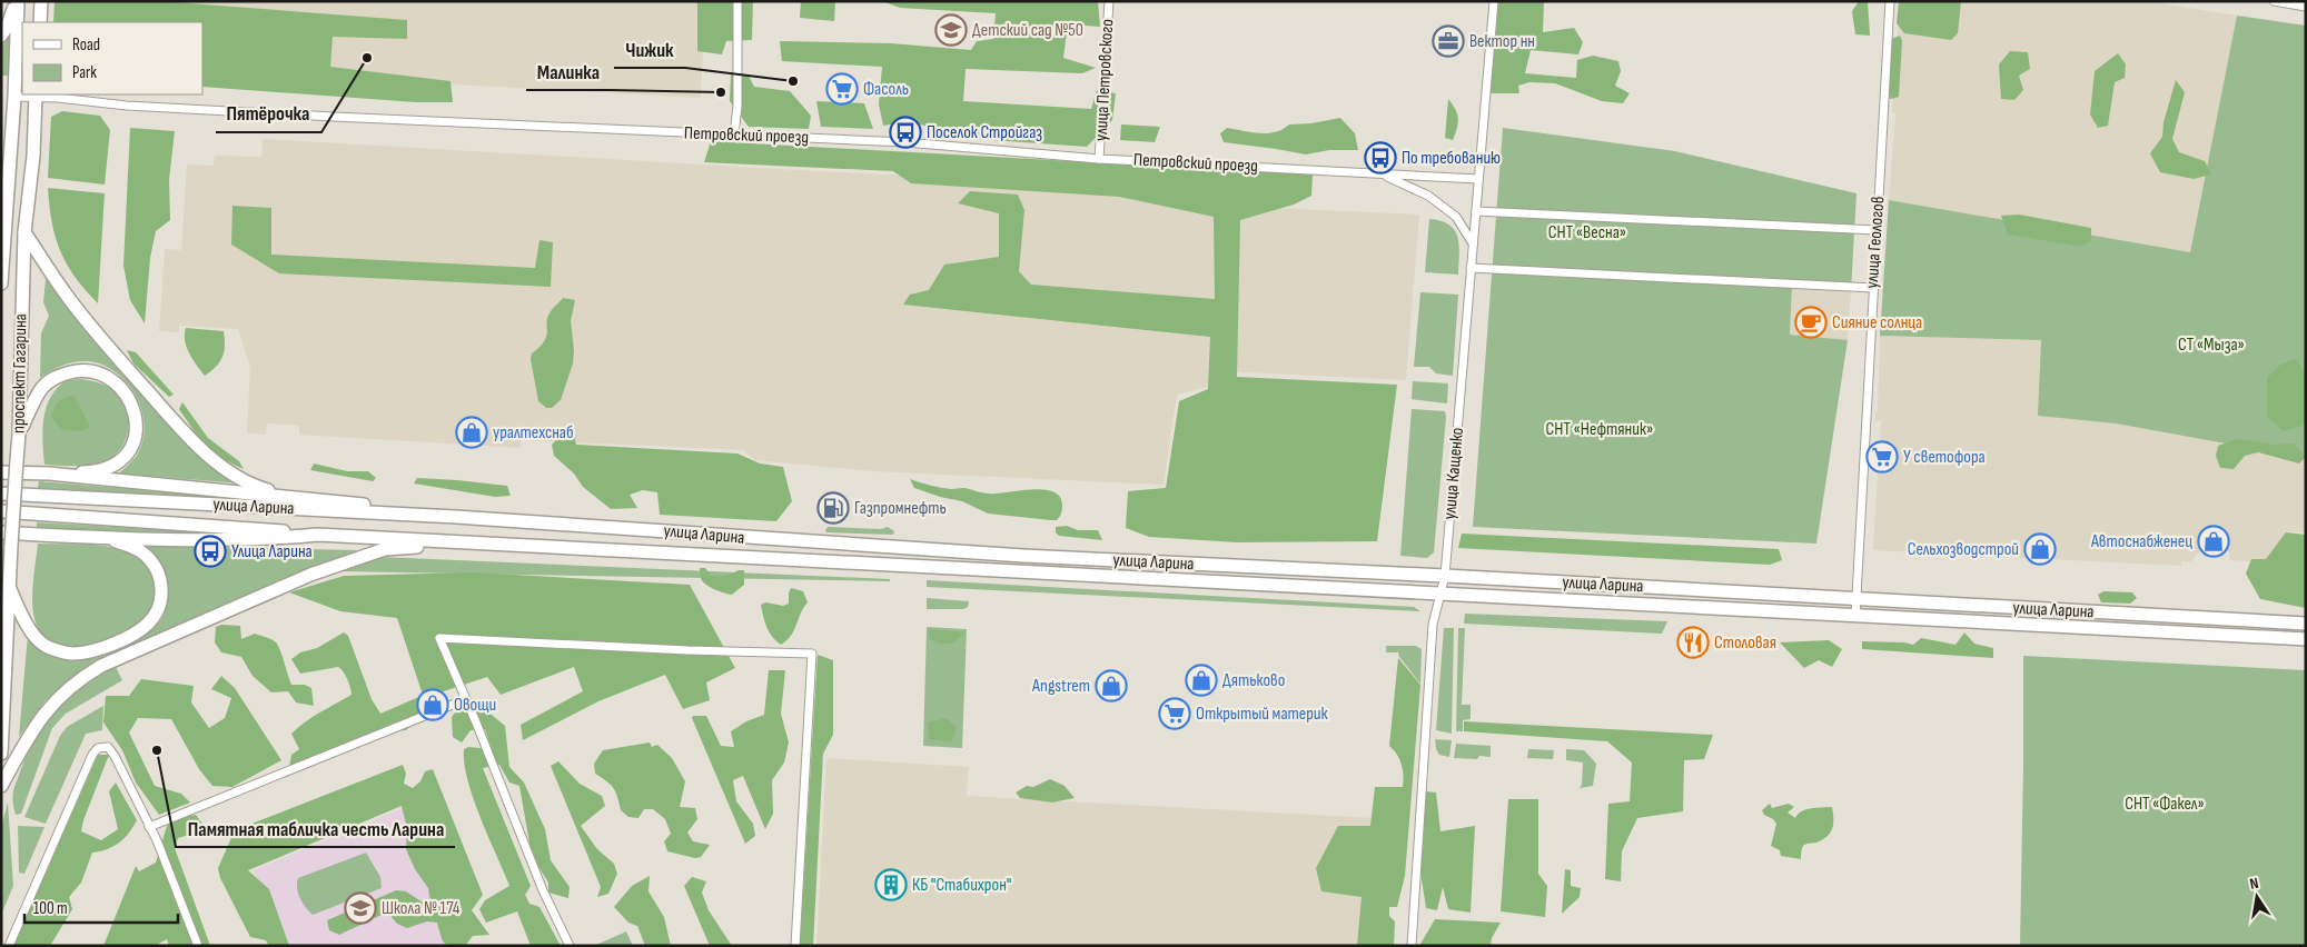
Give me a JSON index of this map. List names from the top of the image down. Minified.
{"streets":{"main road":["проспект Гагарина","улица Ларина"],"street":["улица Петровского","Петровский проезд","улица Геологов","улица Кащенко"]},"crossings":[["улица Петровского","Петровский проезд"],["Петровский проезд","проспект Гагарина"],["Петровский проезд","улица Кащенко"],["улица Геологов","улица Ларина"],["улица Кащенко","улица Ларина"]],"parks":["СНТ «Весна»","СТ «Мыза»","СНТ «Нефтяник»","СНТ «Факел»"],"places":{"school or university":["Детский сад №50","Школа № 174"],"office":["Вектор нн"],"other":["Пятёрочка","Чижик","Малинка","Памятная табличка честь Ларина"],"supermarket":["Фасоль","У светофора","Открытый материк"],"bus stop":["Поселок Стройгаз","По требованию","Улица Ларина"],"cafe":["Сияние солнца"],"shop":["уралтехснаб","Автоснабженец","Сельхозводстрой","Дятьково","Angstrem","Овощи"],"fuel station":["Газпромнефть"],"restaurant":["Столовая"],"building":["КБ \"Стабихрон\""]},"legend":["Road","Park"],"scale_bar":"100 m","north":"top"}
